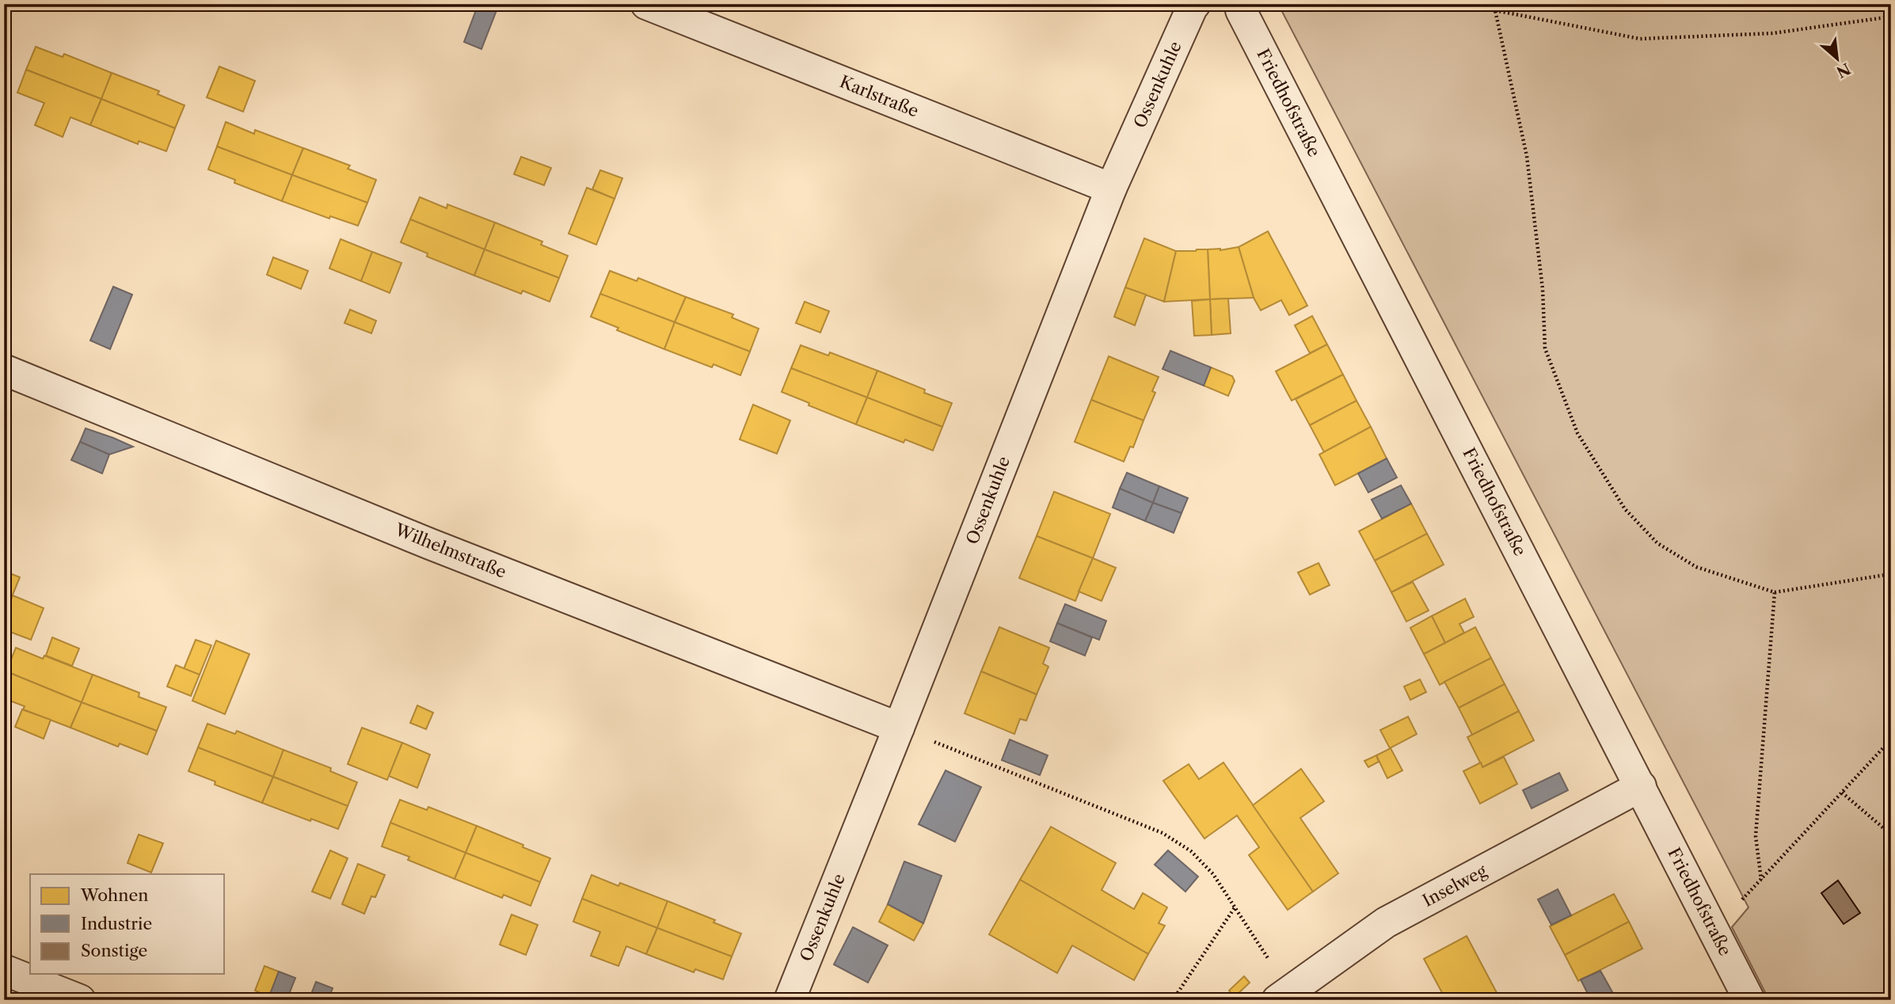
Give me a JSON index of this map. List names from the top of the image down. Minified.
{"streets":{"street":["Ossenkuhle","Karlstraße","Friedhofstraße","Wilhelmstraße","Inselweg"]},"crossings":[["Ossenkuhle","Karlstraße"],["Ossenkuhle","Wilhelmstraße"],["Friedhofstraße","Inselweg"]],"legend":["Wohnen","Industrie","Sonstige"],"north":"bottom right"}
